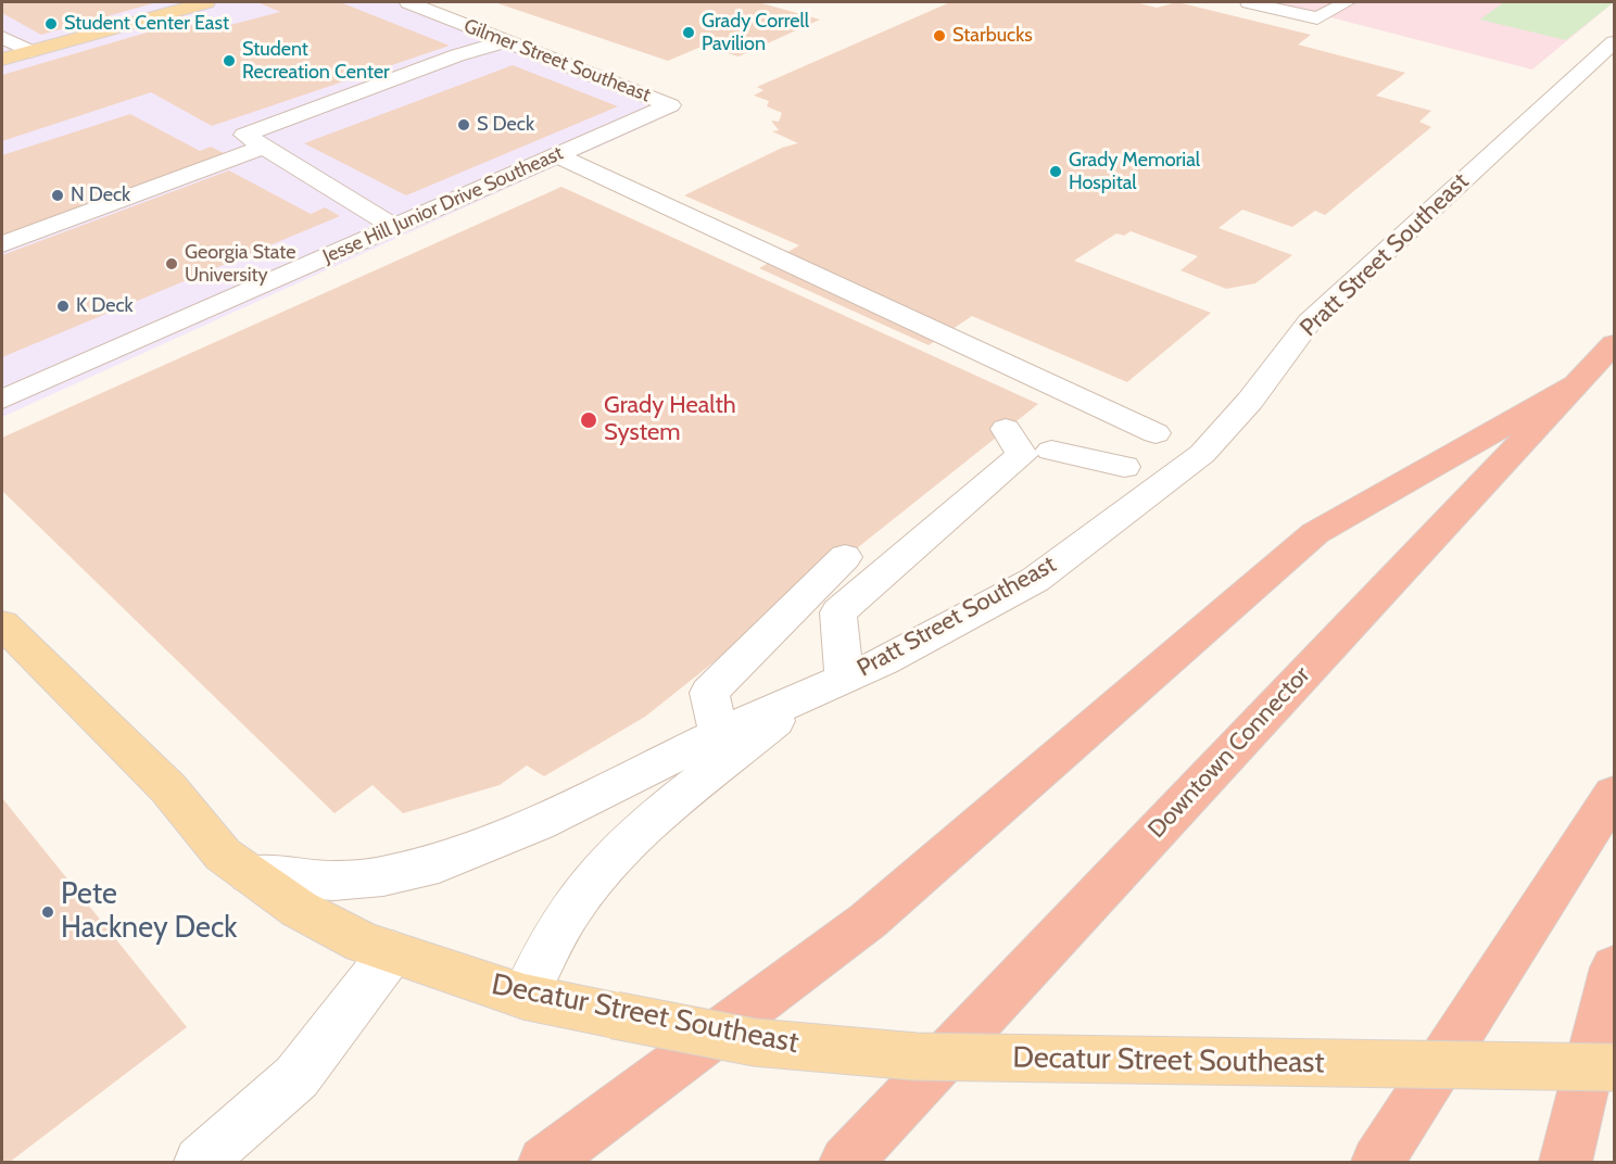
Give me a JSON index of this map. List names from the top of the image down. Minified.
{"streets":{"highway":["Downtown Connector"],"main road":["Decatur Street Southeast"],"street":["Gilmer Street Southeast","Jesse Hill Junior Drive Southeast","Pratt Street Southeast"]},"crossings":[["Gilmer Street Southeast","Jesse Hill Junior Drive Southeast"],["Pratt Street Southeast","Decatur Street Southeast"]],"places":["Student Center East","Grady Correll Pavilion","Starbucks","Student Recreation Center","S Deck","Grady Memorial Hospital","N Deck","Georgia State University","K Deck","Grady Health System","Pete Hackney Deck"]}
